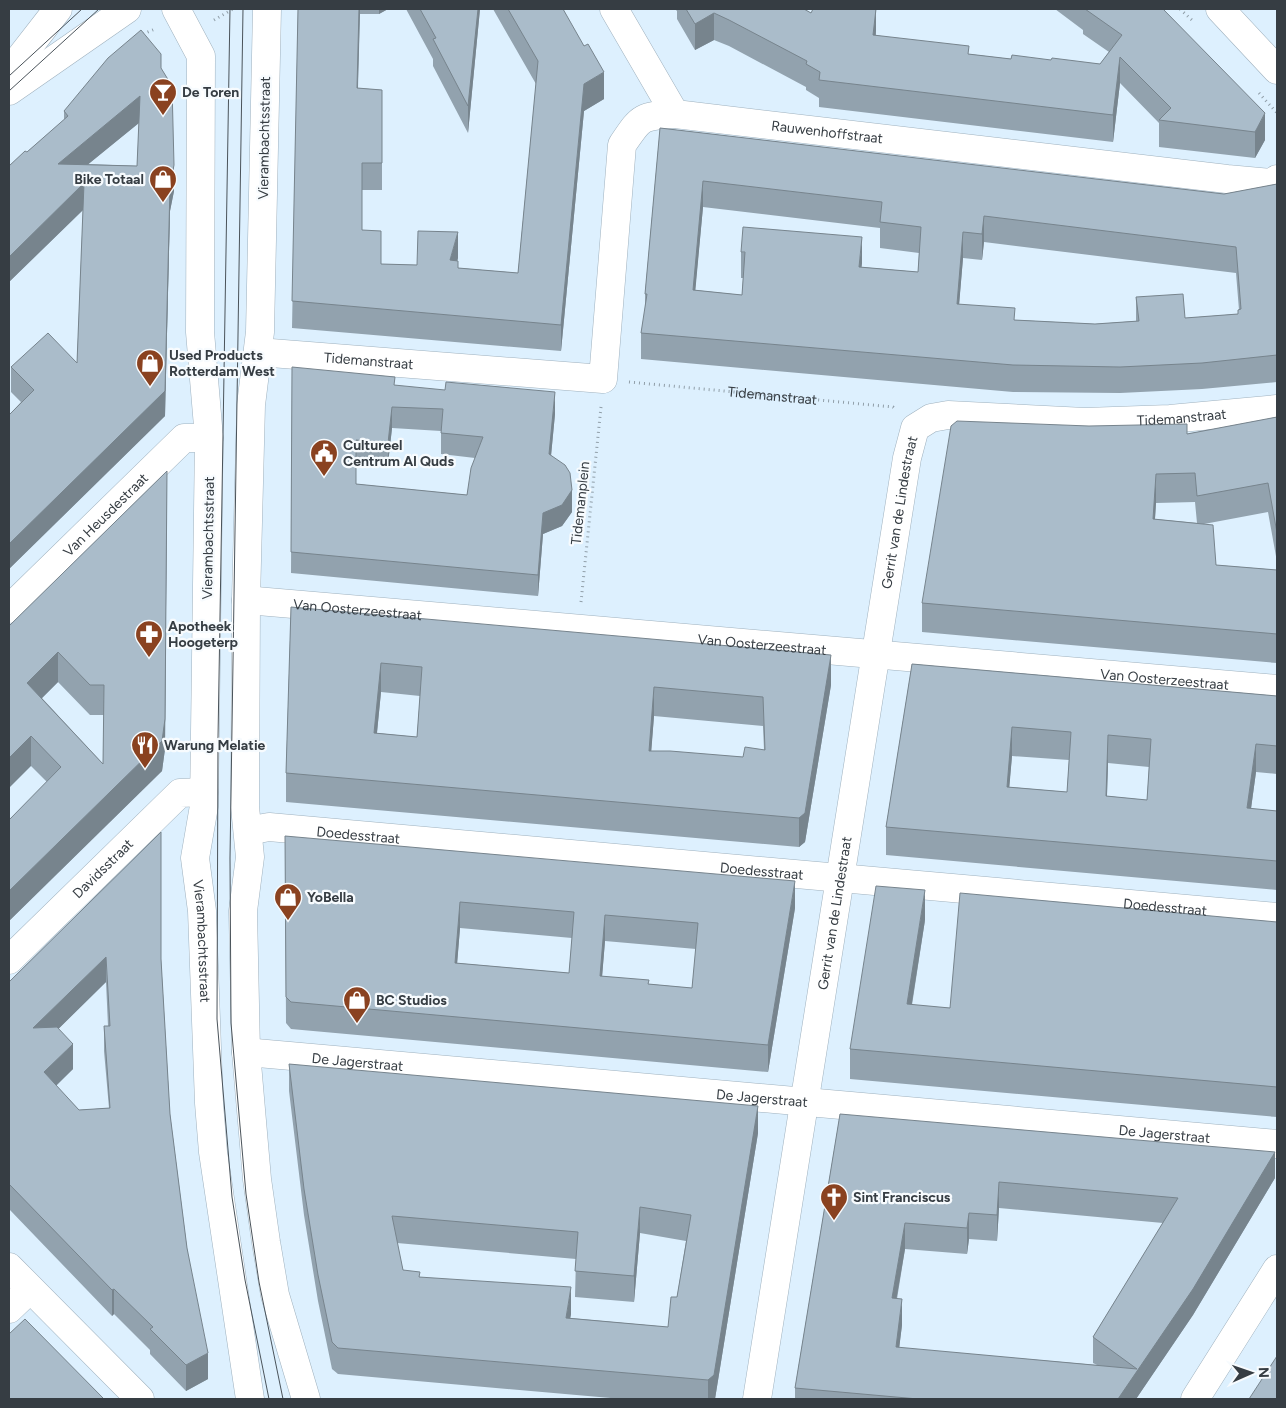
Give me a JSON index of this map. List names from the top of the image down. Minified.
{"streets":{"street":["Rauwenhoffstraat","Vierambachtsstraat","Tidemanstraat","Gerrit van de Lindestraat","Van Heusdestraat","Van Oosterzeestraat","Doedesstraat","Davidsstraat","De Jagerstraat"],"path":["Tidemanplein"]},"crossings":[["Rauwenhoffstraat","Tidemanstraat"],["Rauwenhoffstraat","Tidemanplein"],["Vierambachtsstraat","Tidemanstraat"],["Vierambachtsstraat","Van Heusdestraat"],["Vierambachtsstraat","Van Oosterzeestraat"],["Vierambachtsstraat","Doedesstraat"],["Vierambachtsstraat","Davidsstraat"],["Vierambachtsstraat","De Jagerstraat"],["Tidemanstraat","Tidemanplein"],["Tidemanstraat","Gerrit van de Lindestraat"],["Tidemanplein","Van Oosterzeestraat"],["Gerrit van de Lindestraat","Van Oosterzeestraat"],["Gerrit van de Lindestraat","Doedesstraat"],["Gerrit van de Lindestraat","De Jagerstraat"]],"places":{"bar":["De Toren"],"shop":["Bike Totaal","Used Products Rotterdam West","YoBella","BC Studios"],"public building":["Cultureel Centrum Al Quds"],"pharmacy":["Apotheek Hoogeterp"],"restaurant":["Warung Melatie"],"church":["Sint Franciscus"]},"north":"right"}
